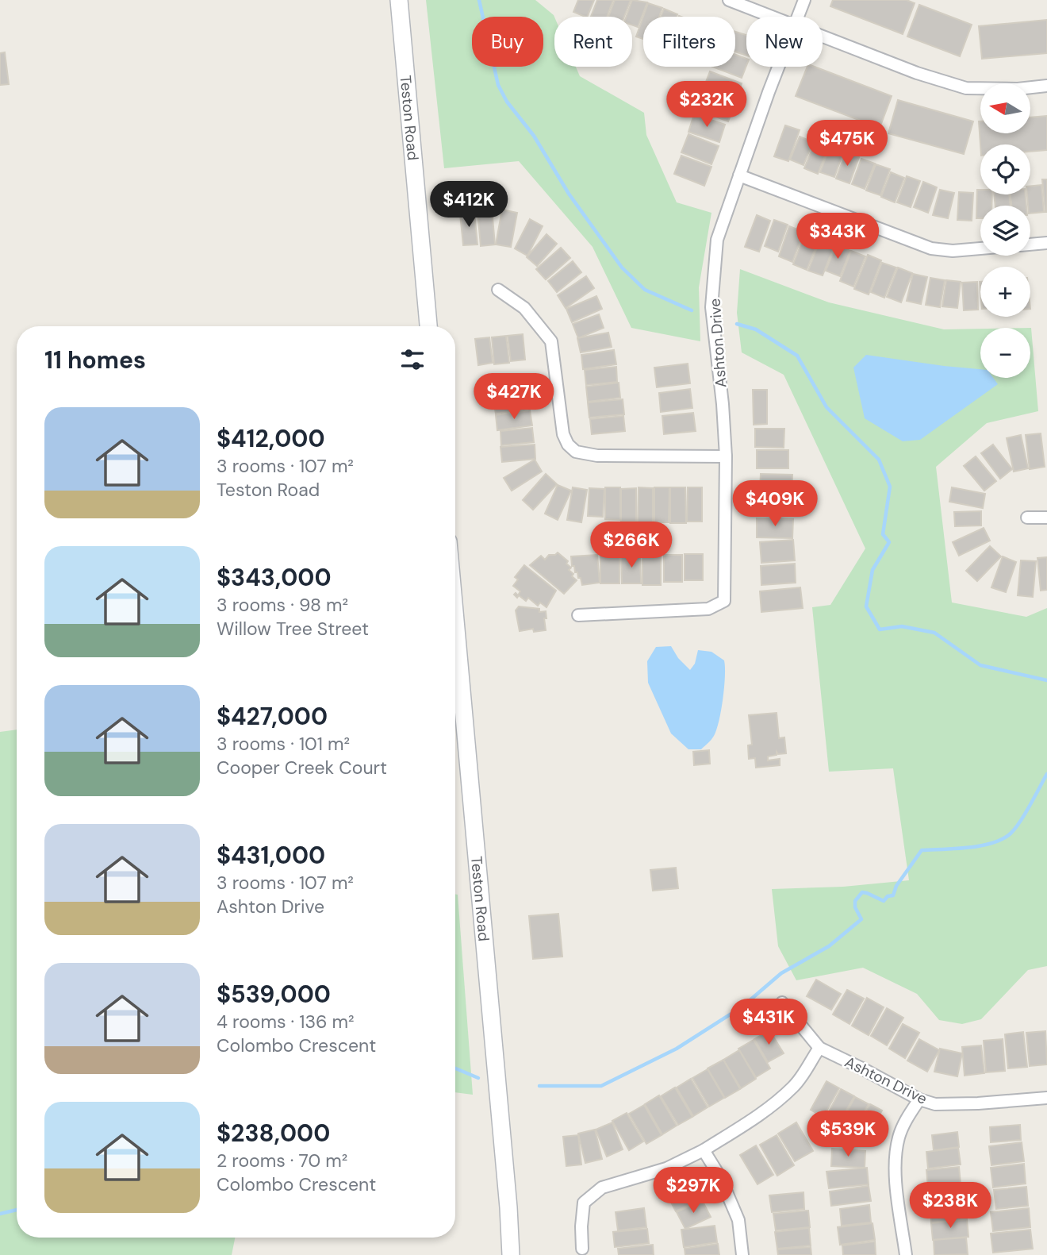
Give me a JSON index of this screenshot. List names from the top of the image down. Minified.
{"streets":{"main road":["Teston Road"],"street":["Ashton Drive"]},"north":"left","page":{"chip":["Buy","Rent","Filters","New"],"price":["$232K","$475K","$412K","$343K","$427K","$409K","$266K","$431K","$539K","$297K","$238K"],"map_buttons":["+","−"],"heading":"11 homes","list":[{"name":"$412,000","note":"3 rooms · 107 m² · Teston Road"},{"name":"$343,000","note":"3 rooms · 98 m² · Willow Tree Street"},{"name":"$427,000","note":"3 rooms · 101 m² · Cooper Creek Court"},{"name":"$431,000","note":"3 rooms · 107 m² · Ashton Drive"},{"name":"$539,000","note":"4 rooms · 136 m² · Colombo Crescent"},{"name":"$238,000","note":"2 rooms · 70 m² · Colombo Crescent"}]}}
